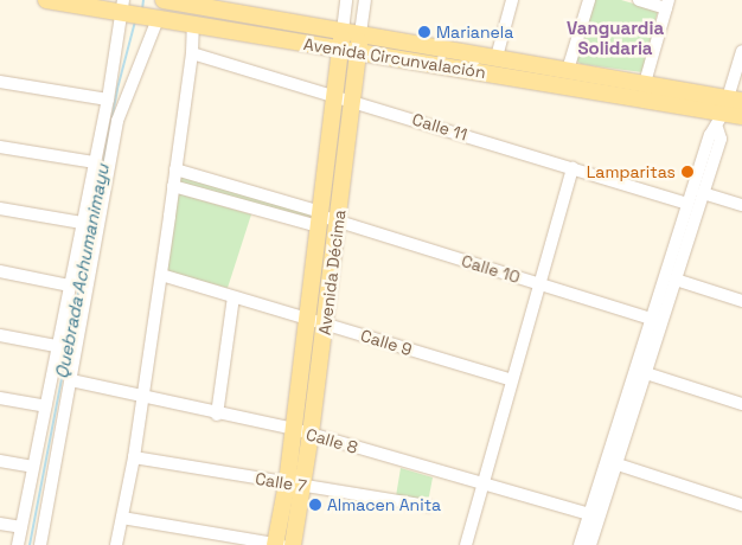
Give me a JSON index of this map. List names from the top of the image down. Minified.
{"streets":{"main road":["Avenida Circunvalación","Avenida Décima"],"street":["Calle 11","Calle 10","Calle 9","Calle 8","Calle 7"]},"crossings":[["Avenida Circunvalación","Avenida Décima"],["Calle 11","Avenida Décima"],["Calle 10","Avenida Décima"],["Avenida Décima","Calle 9"],["Avenida Décima","Calle 8"],["Avenida Décima","Calle 7"]],"districts":["Vanguardia Solidaria"],"water":["Quebrada Achumanimayu"],"places":["Marianela","Lamparitas","Almacen Anita"]}
